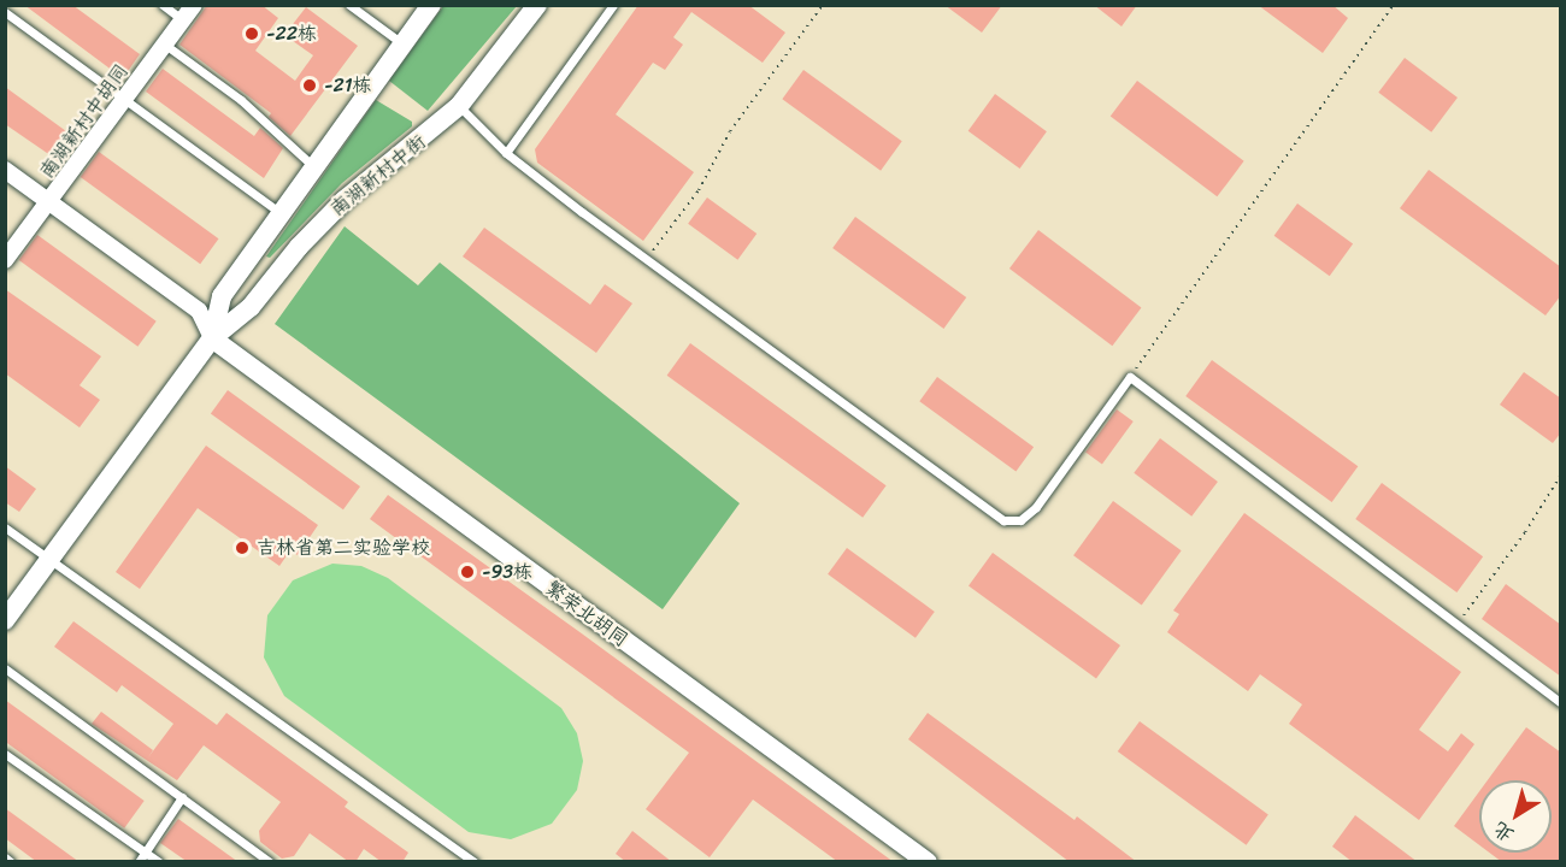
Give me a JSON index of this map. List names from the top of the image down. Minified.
{"streets":{"street":["南湖新村中胡同","南湖新村中街","繁荣北胡同"]},"crossings":[["南湖新村中街","繁荣北胡同"]],"places":["-22栋","-21栋","吉林省第二实验学校","-93栋"],"north":"bottom left"}
